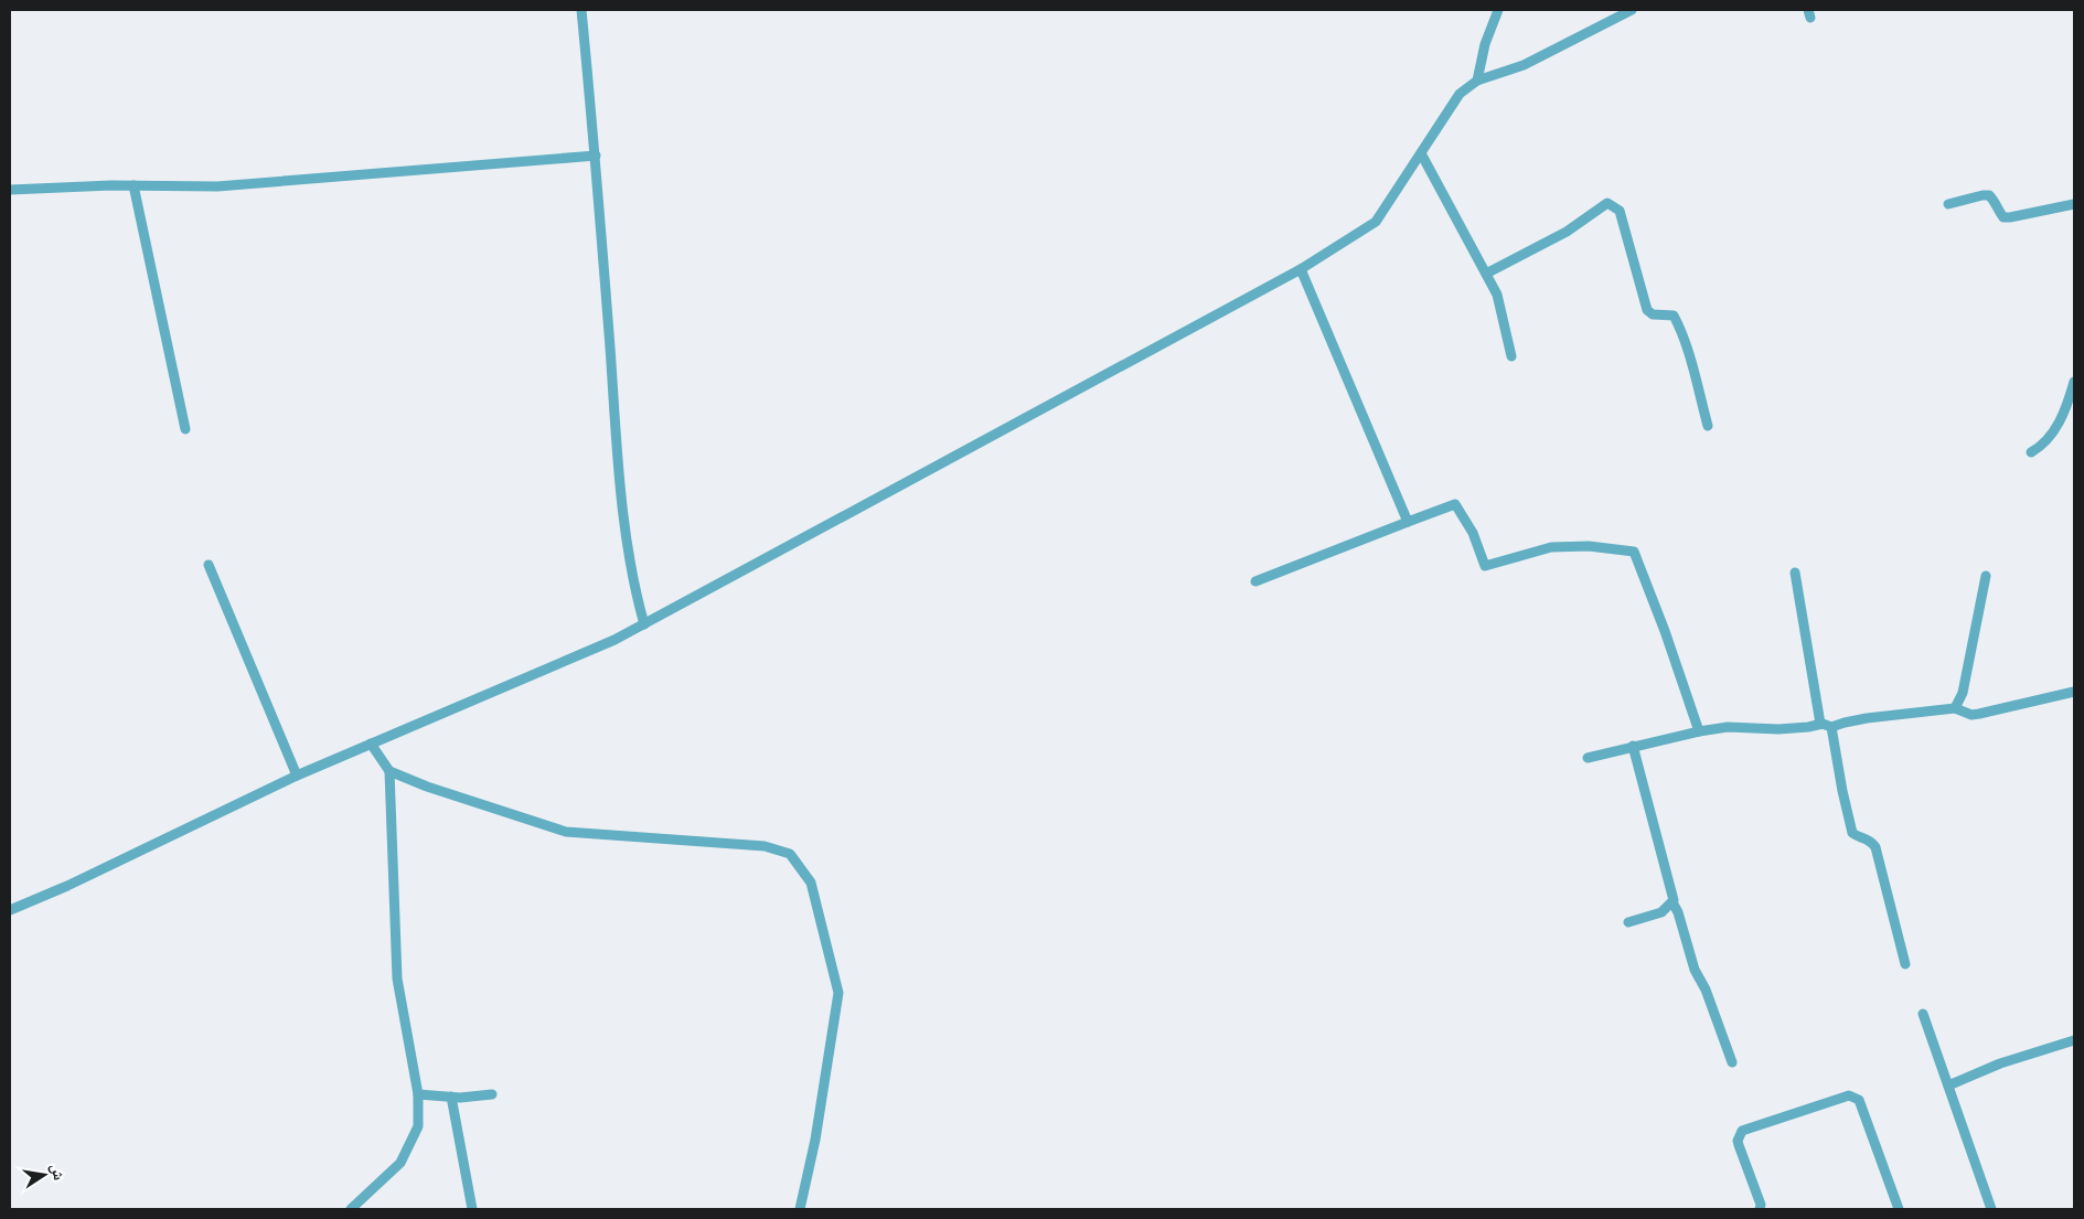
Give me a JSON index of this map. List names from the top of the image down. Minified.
{"north":"right"}
